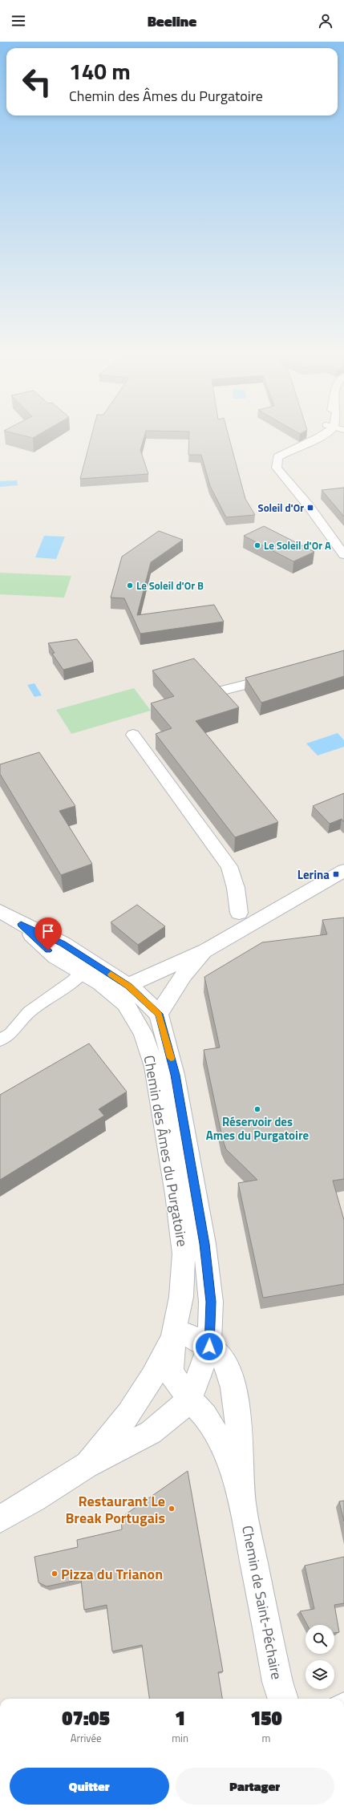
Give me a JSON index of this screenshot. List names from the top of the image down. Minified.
{"streets":{"street":["Chemin des Âmes du Purgatoire","Chemin de Saint-Péchaire"]},"crossings":[["Chemin des Âmes du Purgatoire","Chemin de Saint-Péchaire"]],"places":{"transit":["Soleil d'Or","Lerina"],"other":["Le Soleil d'Or A","Le Soleil d'Or B","Réservoir des Ames du Purgatoire","Restaurant Le Break Portugais","Pizza du Trianon"]},"page":{"header":"Beeline","turn":["140 m","Chemin des Âmes du Purgatoire"],"eta":["07:05","Arrivée","1","min","150","m"],"buttons":["Quitter","Partager"]}}
